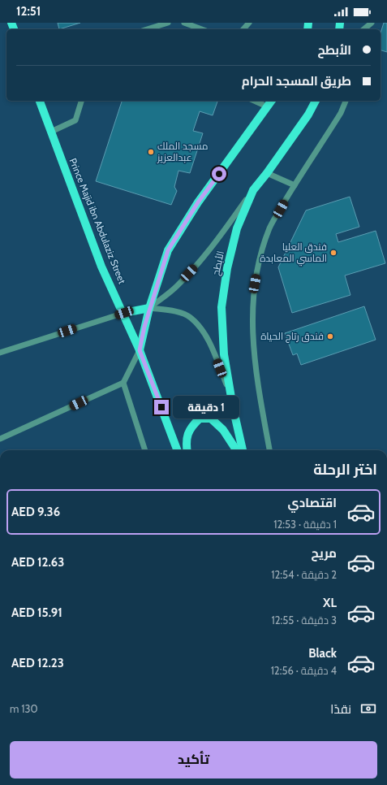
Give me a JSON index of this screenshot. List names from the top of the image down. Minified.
{"streets":{"main road":["Prince Majid ibn Abdulaziz Street","الأبطح"]},"places":["مسجد الملك عبدالعزيز","فندق العليا الماسي المعابدة","فندق رتاج الحياة"],"page":{"status":"12:51","banner":["الأبطح","طريق المسجد الحرام"],"bubble":"1 دقيقة","heading":"اختر الرحلة","list":[{"name":"اقتصادي","note":"1 دقيقة · 12:53","value":"AED 9.36"},{"name":"مريح","note":"2 دقيقة · 12:54","value":"AED 12.63"},{"name":"XL","note":"3 دقيقة · 12:55","value":"AED 15.91"},{"name":"Black","note":"4 دقيقة · 12:56","value":"AED 12.23"}],"pay":["نقدًا","130 m"],"buttons":"تأكيد"}}
